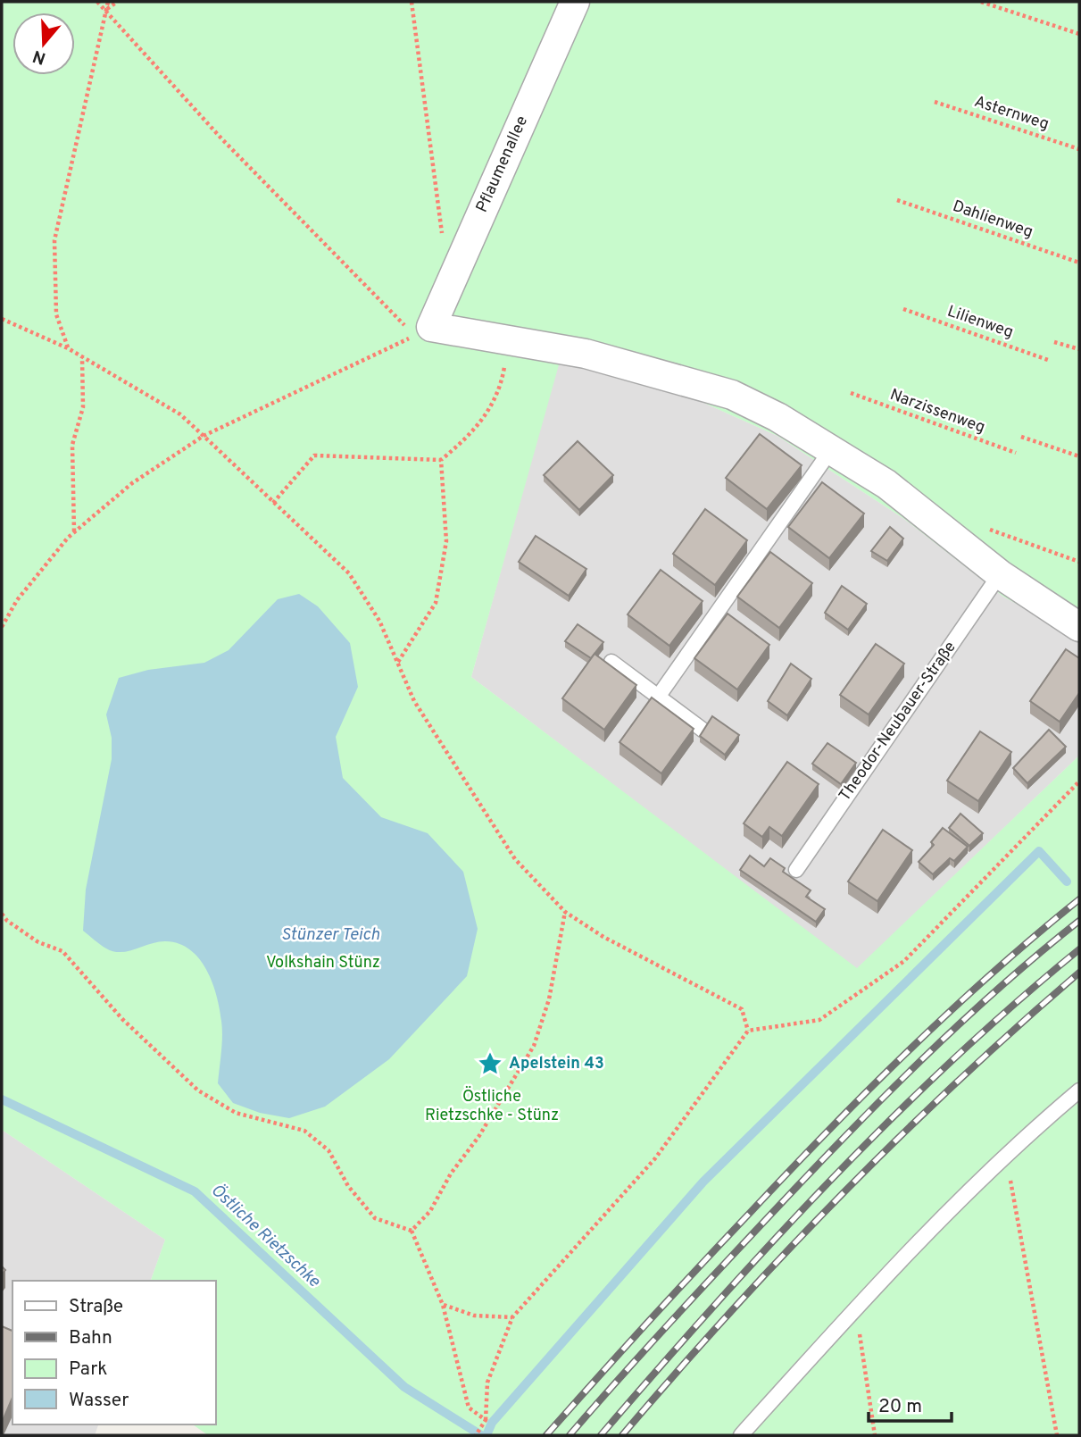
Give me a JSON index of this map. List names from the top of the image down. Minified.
{"streets":{"street":["Pflaumenallee"],"lane":["Theodor-Neubauer-Straße"],"path":["Asternweg","Dahlienweg","Lilienweg","Narzissenweg"]},"water":["Stünzer Teich","Östliche Rietzschke"],"parks":["Volkshain Stünz","Östliche Rietzschke - Stünz"],"places":{"place":["Apelstein 43"]},"legend":["Straße","Bahn","Park","Wasser"],"scale_bar":"20 m","north":"bottom"}
